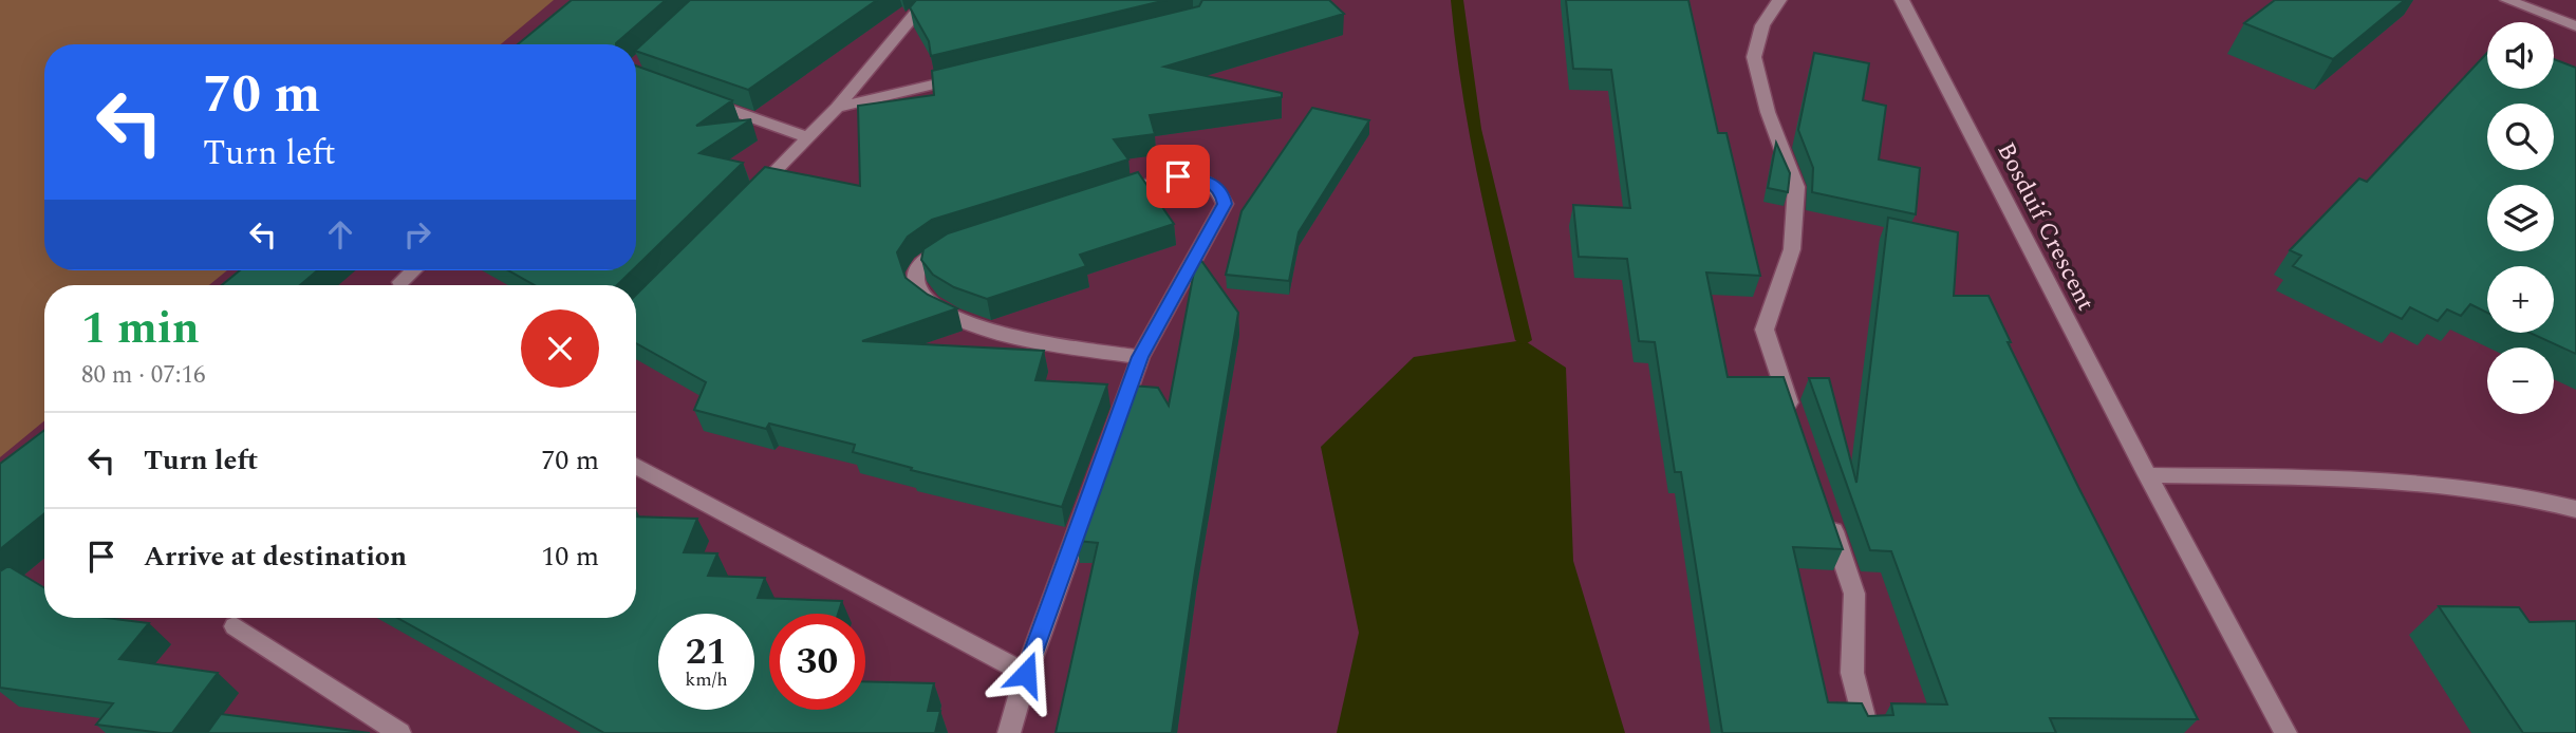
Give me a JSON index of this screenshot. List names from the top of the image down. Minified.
{"streets":{"street":["Bosduif Crescent"]},"page":{"map_buttons":["+","−"],"turn":["70 m","Turn left"],"heading":["1 min","80 m · 07:16"],"list":[{"name":"Turn left","value":"70 m"},{"name":"Arrive at destination","value":"10 m"}],"speed":"21 km/h","limit":"30"}}
